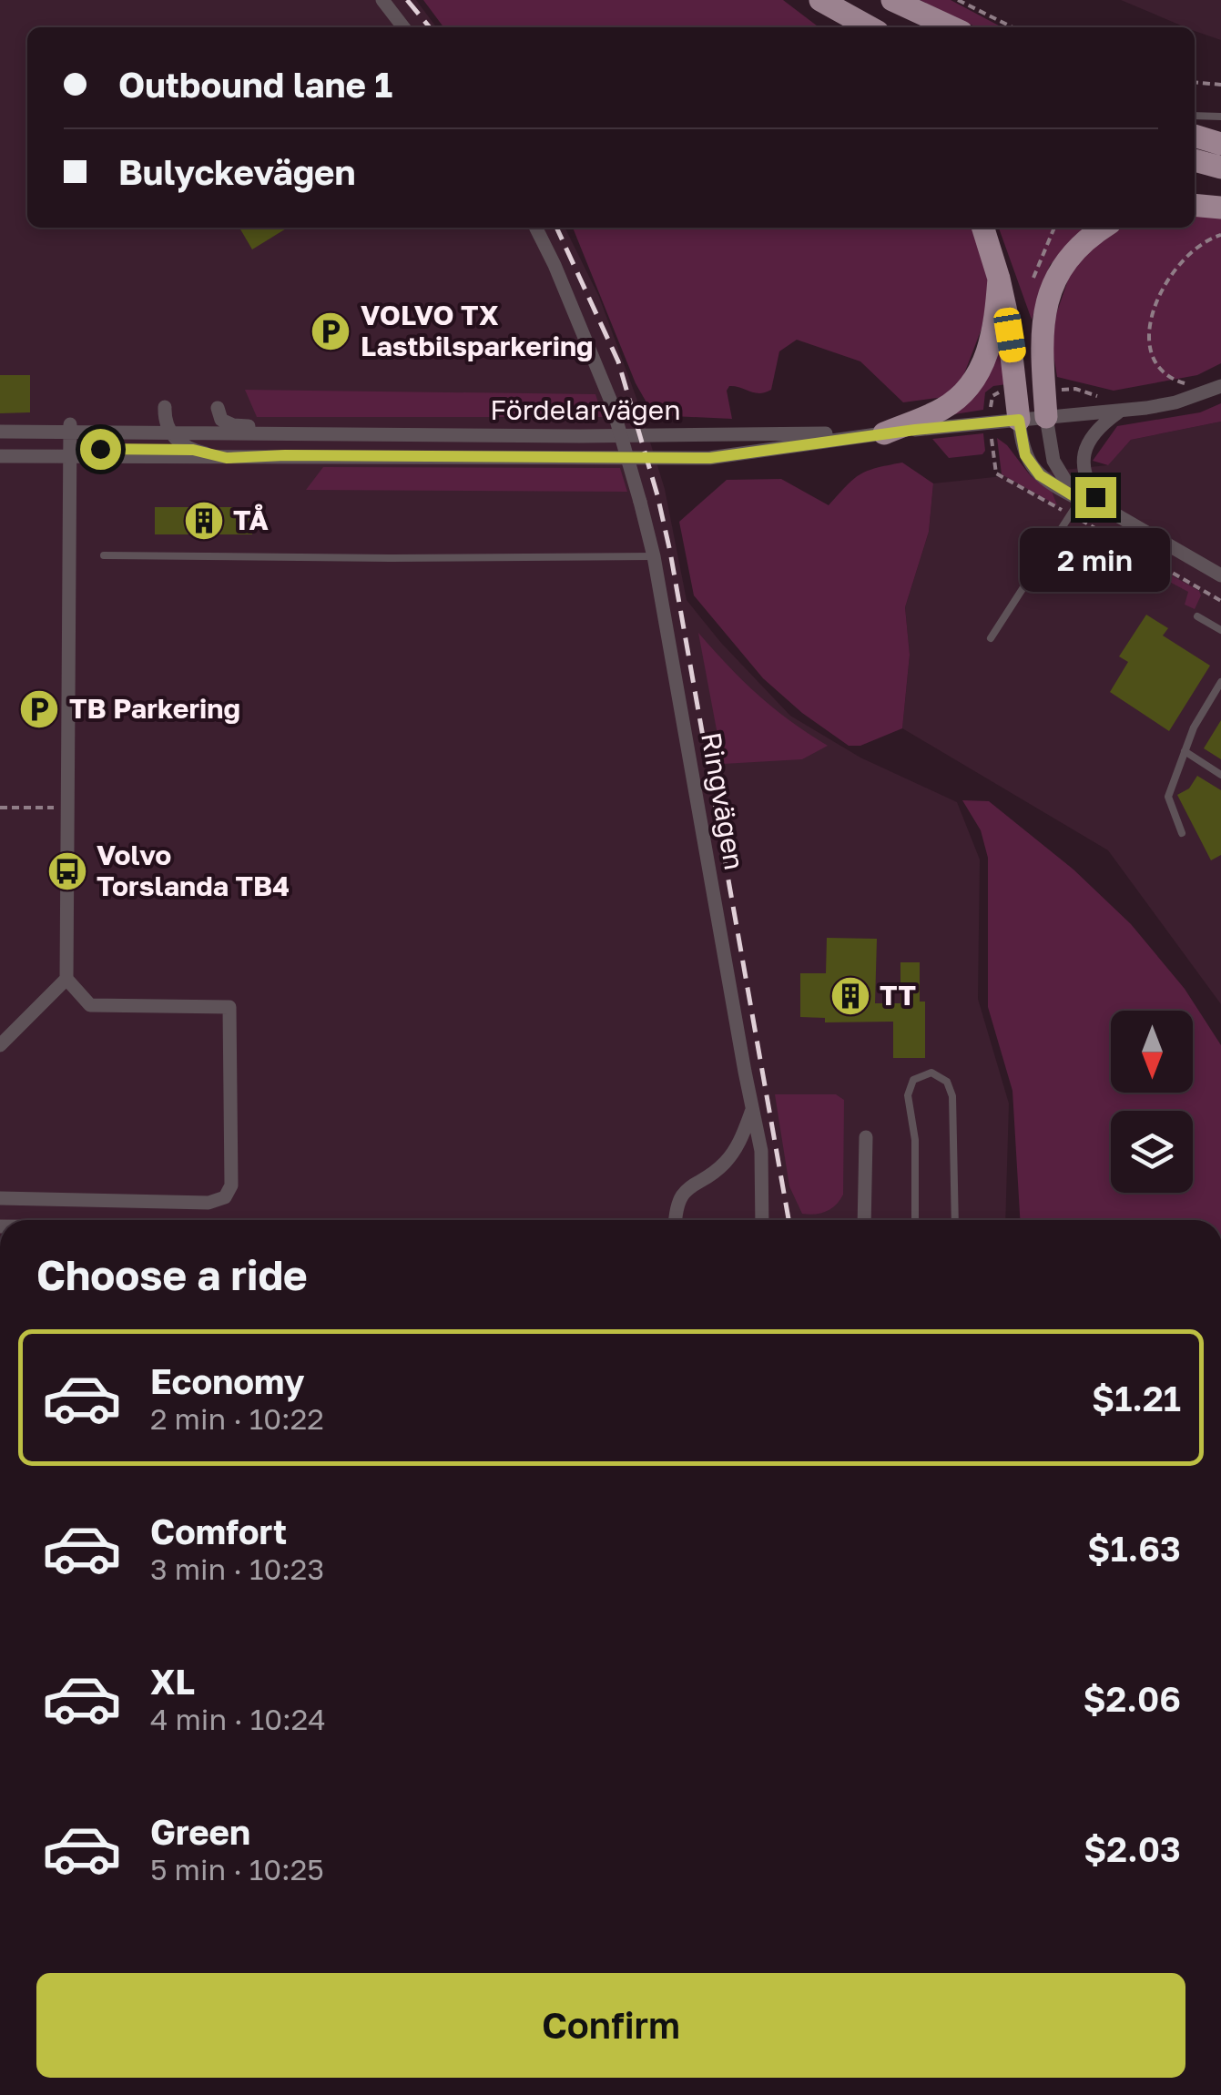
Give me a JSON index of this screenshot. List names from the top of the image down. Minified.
{"streets":{"street":["Fördelarvägen","Ringvägen"]},"places":{"parking":["VOLVO TX Lastbilsparkering","TB Parkering"],"building":["TÅ","TT"],"bus stop":["Volvo Torslanda TB4"]},"north":"bottom","page":{"banner":["Outbound lane 1","Bulyckevägen"],"bubble":"2 min","heading":"Choose a ride","list":[{"name":"Economy","note":"2 min · 10:22","value":"$1.21"},{"name":"Comfort","note":"3 min · 10:23","value":"$1.63"},{"name":"XL","note":"4 min · 10:24","value":"$2.06"},{"name":"Green","note":"5 min · 10:25","value":"$2.03"}],"buttons":"Confirm"}}
